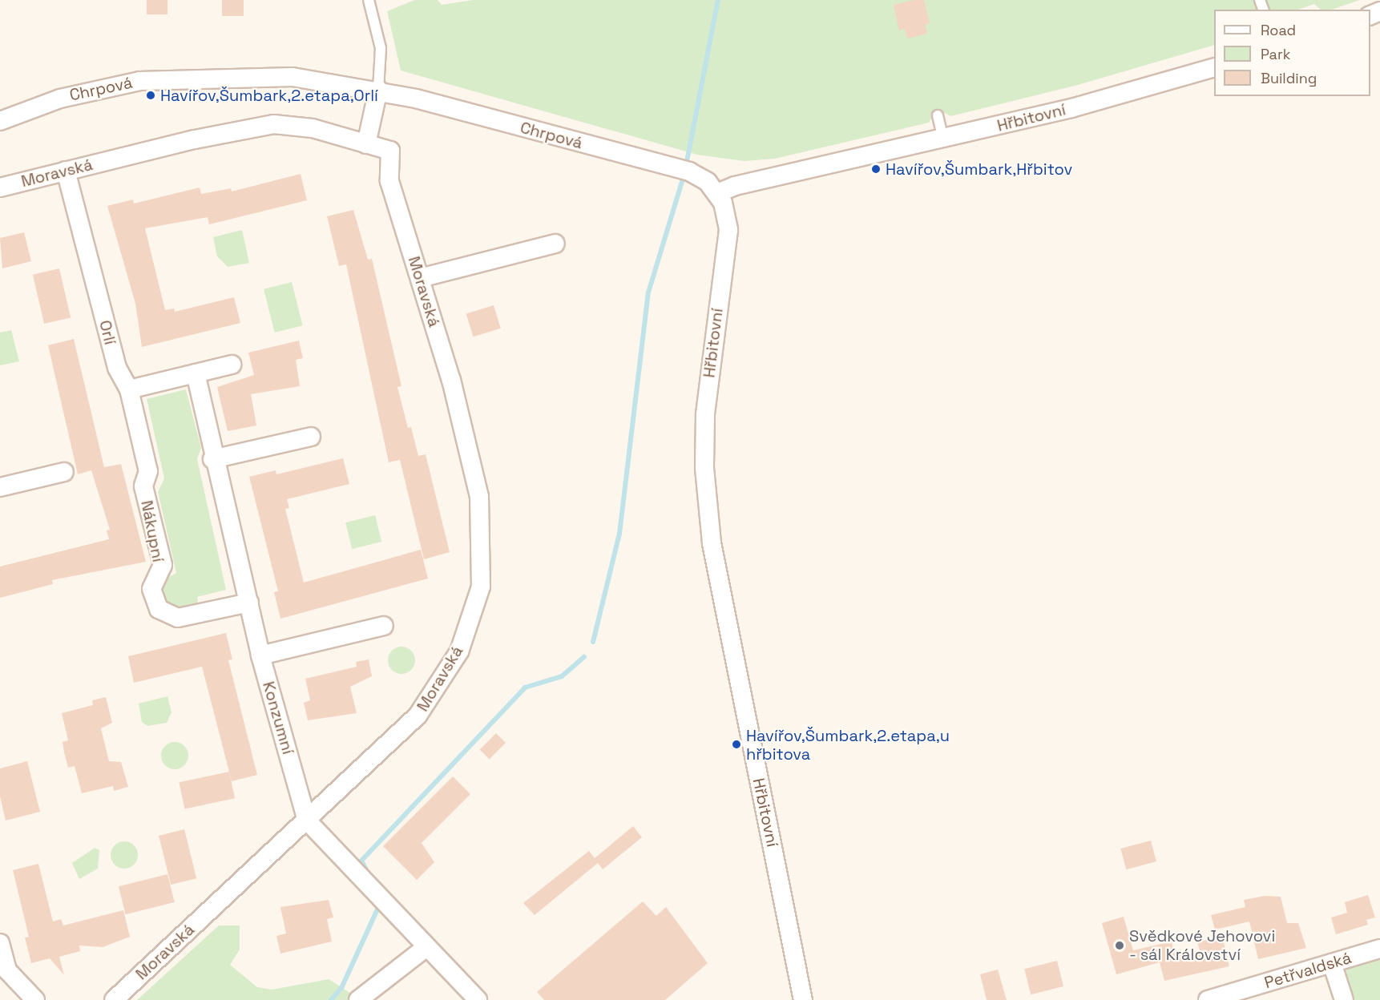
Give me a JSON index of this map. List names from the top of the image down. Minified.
{"streets":{"street":["Chrpová","Hřbitovní","Moravská","Orlí","Nákupní","Konzumní","Petřvaldská"]},"crossings":[["Chrpová","Hřbitovní"],["Moravská","Orlí"],["Moravská","Konzumní"],["Orlí","Nákupní"],["Nákupní","Konzumní"]],"places":["Havířov,Šumbark,2.etapa,Orlí","Havířov,Šumbark,Hřbitov","Havířov,Šumbark,2.etapa,u hřbitova","Svědkové Jehovovi - sál Království"],"legend":["Road","Park","Building"]}
